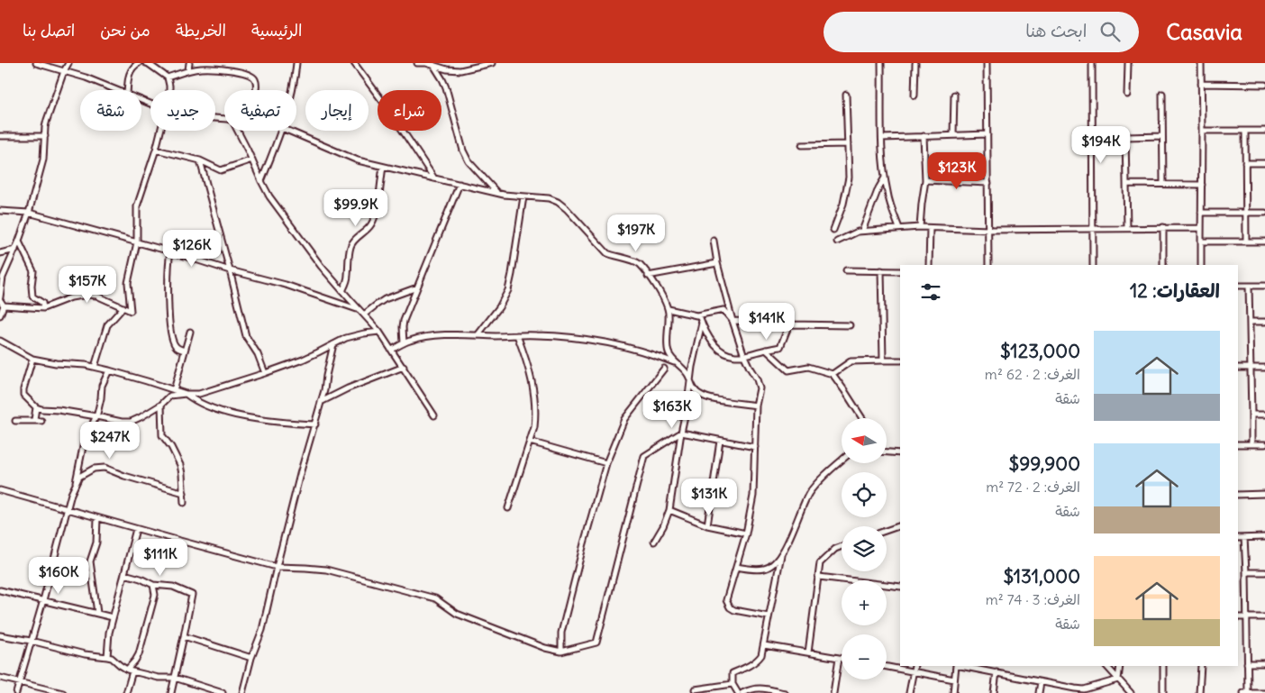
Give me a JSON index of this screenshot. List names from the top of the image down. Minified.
{"north":"left","page":{"header":"Casavia","search":"ابحث هنا","nav":["الرئيسية","الخريطة","من نحن","اتصل بنا"],"chip":["شراء","إيجار","تصفية","جديد","شقة"],"price":["$194K","$123K","$99.9K","$197K","$126K","$157K","$141K","$163K","$247K","$131K","$111K","$160K"],"heading":"العقارات: 12","list":[{"name":"$123,000","note":"الغرف: 2 · 62 m² · شقة"},{"name":"$99,900","note":"الغرف: 2 · 72 m² · شقة"},{"name":"$131,000","note":"الغرف: 3 · 74 m² · شقة"}],"map_buttons":["+","−"]}}
